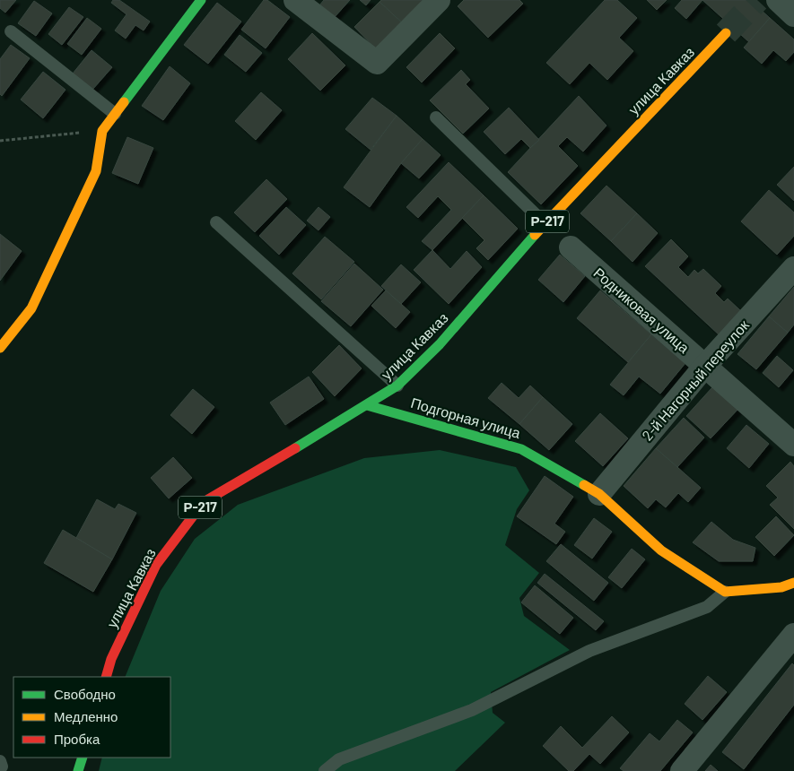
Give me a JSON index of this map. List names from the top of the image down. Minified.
{"streets":{"main road":["улица Кавказ","Р-217","Подгорная улица"],"street":["Родниковая улица","2-й Нагорный переулок"]},"crossings":[["улица Кавказ","Подгорная улица"],["Родниковая улица","2-й Нагорный переулок"],["2-й Нагорный переулок","Подгорная улица"]],"legend":["Свободно","Медленно","Пробка"]}
